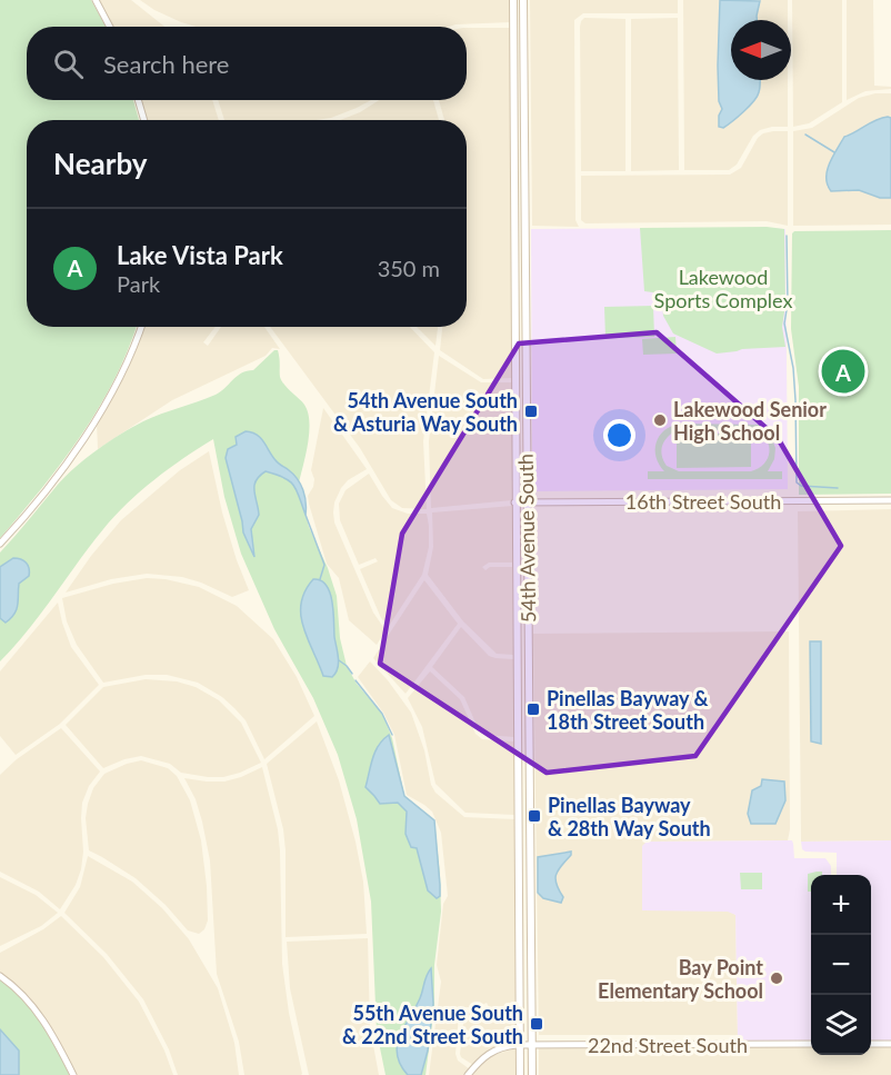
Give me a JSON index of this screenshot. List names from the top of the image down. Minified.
{"streets":{"main road":["54th Avenue South"],"street":["16th Street South","22nd Street South"]},"crossings":[["16th Street South","54th Avenue South"],["54th Avenue South","22nd Street South"]],"parks":["Lakewood Sports Complex"],"places":{"transit":["54th Avenue South & Asturia Way South","Pinellas Bayway & 18th Street South","Pinellas Bayway & 28th Way South","55th Avenue South & 22nd Street South"],"other":["Lakewood Senior High School","Bay Point Elementary School"]},"north":"left","page":{"search":"Search here","heading":"Nearby","list":[{"mark":"A","name":"Lake Vista Park","note":"Park","value":"350 m"}],"pins":"A","map_buttons":["+","−"]}}
